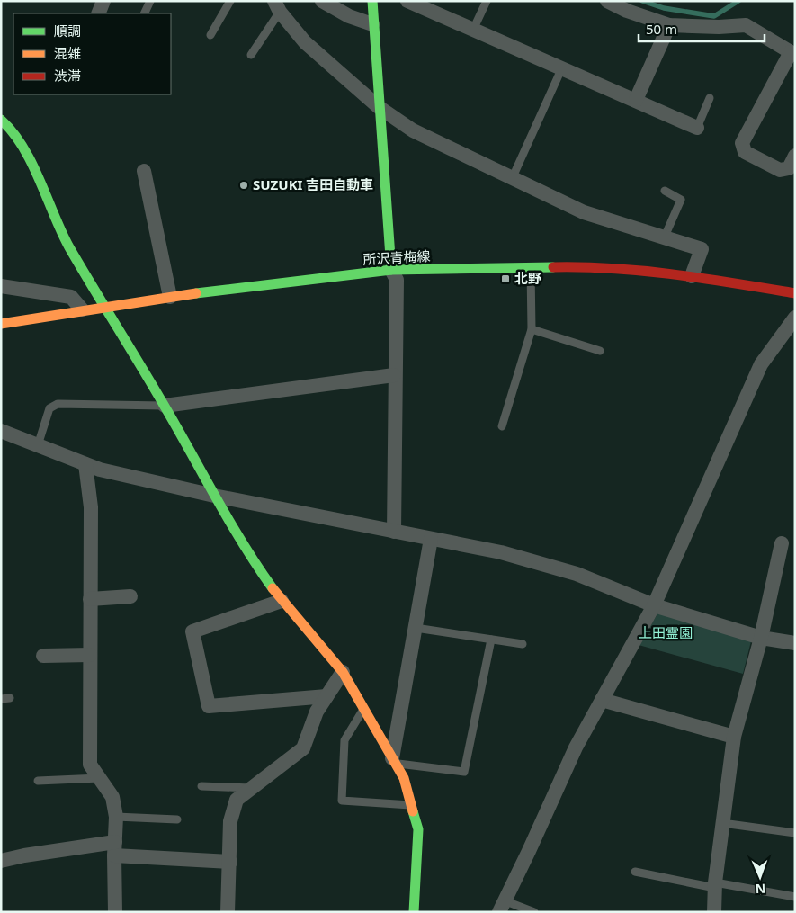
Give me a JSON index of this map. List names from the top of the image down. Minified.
{"streets":{"street":["所沢青梅線"]},"parks":["上田霊園"],"places":{"other":["SUZUKI 吉田自動車"],"transit":["北野"]},"legend":["順調","混雑","渋滞"],"scale_bar":"50 m","north":"bottom"}
